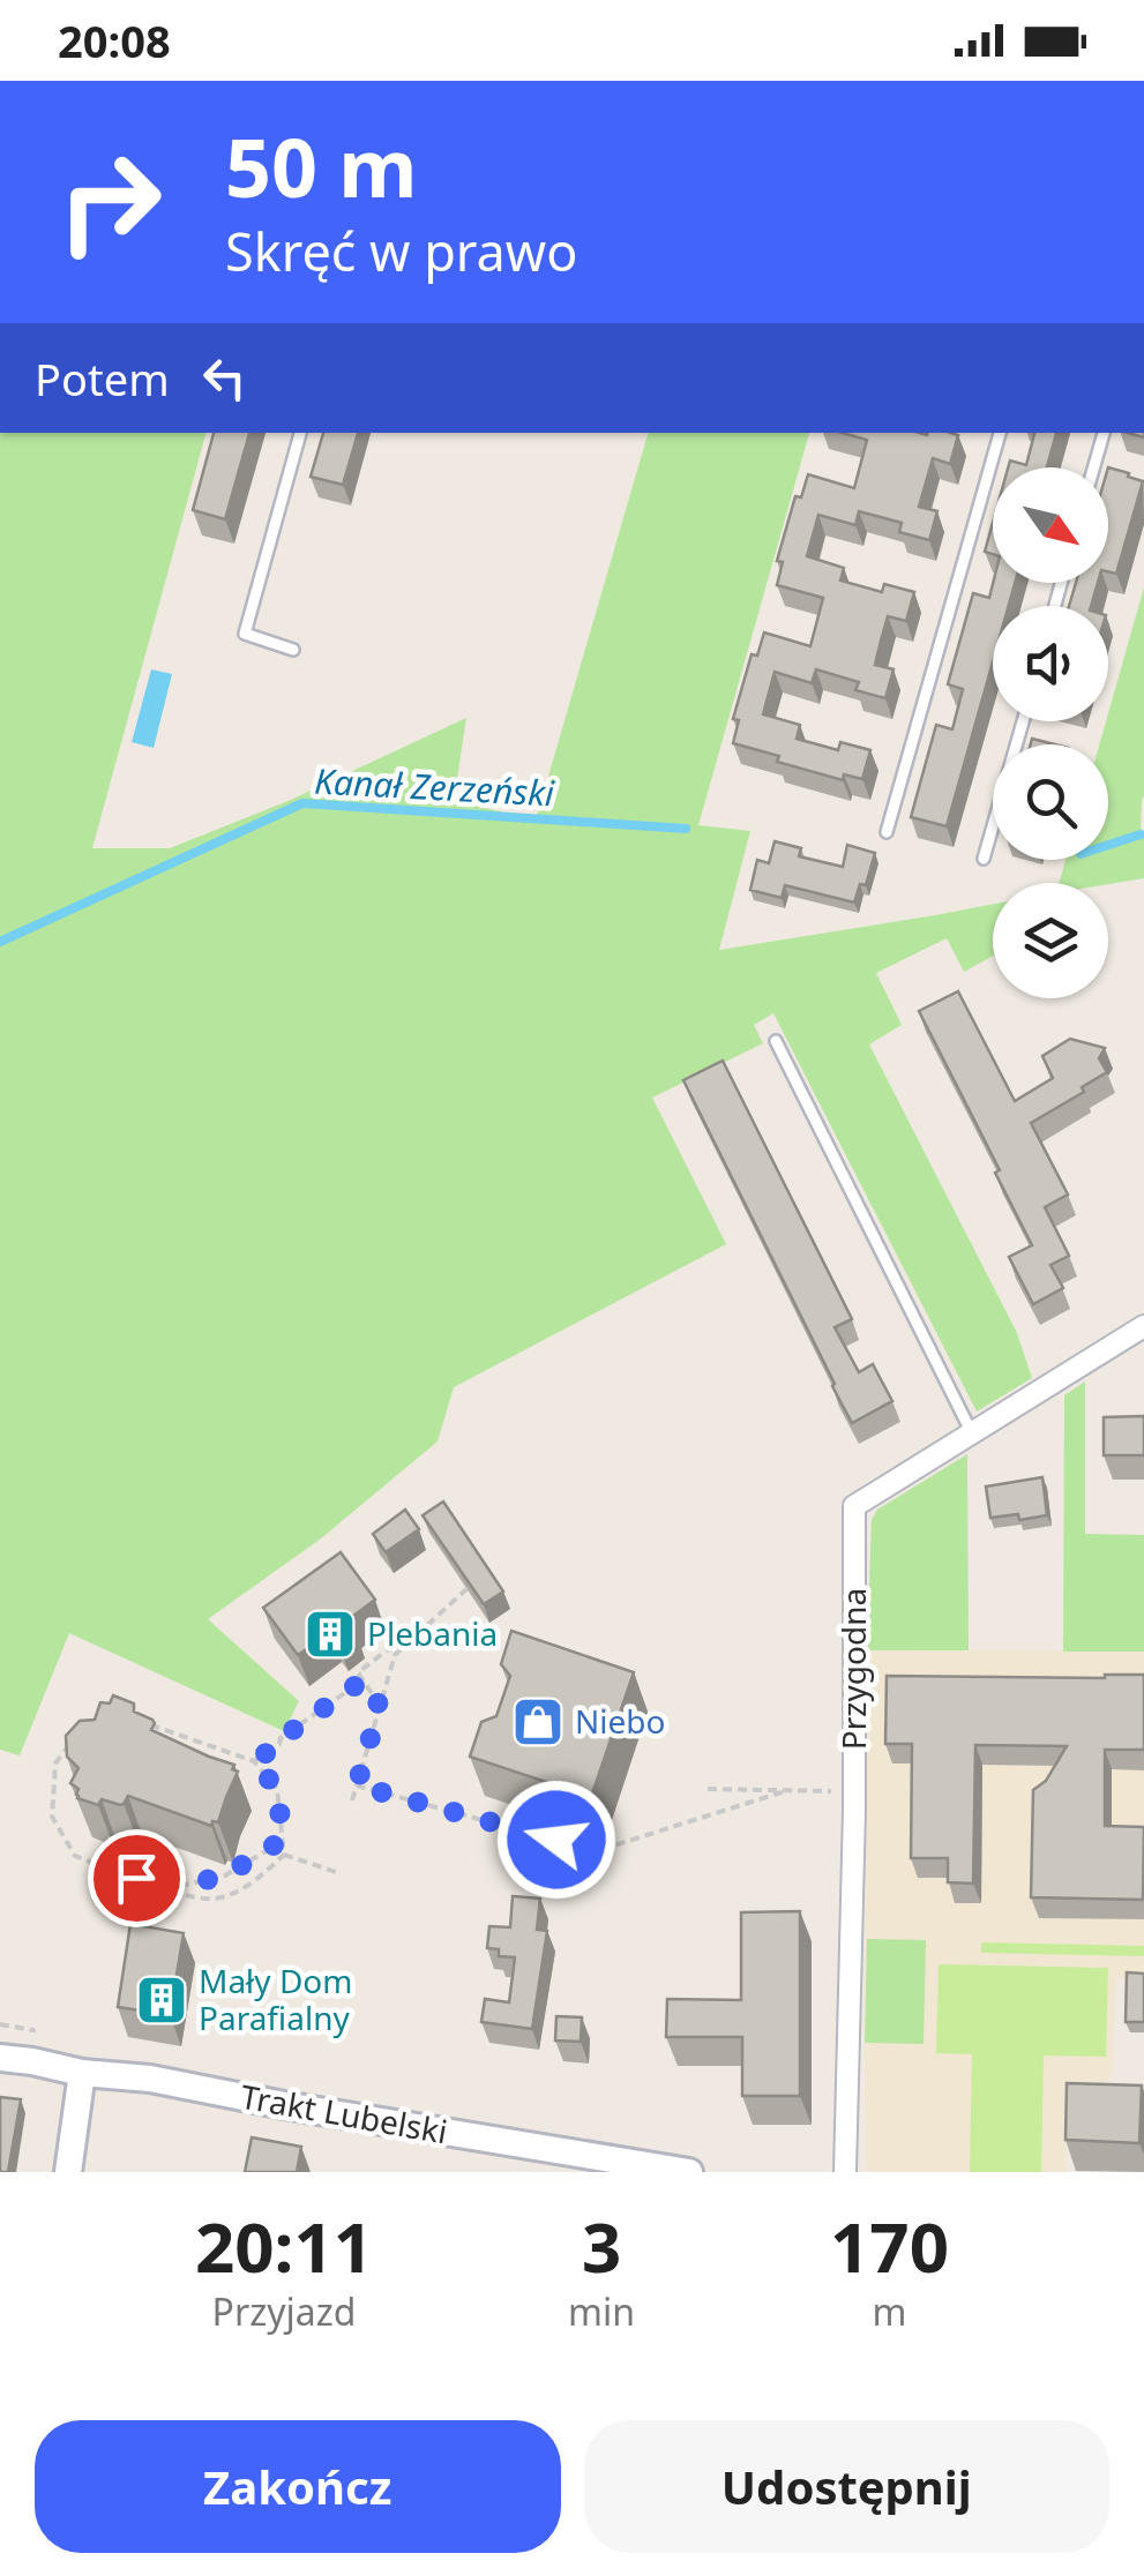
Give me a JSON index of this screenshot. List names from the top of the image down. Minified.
{"streets":{"street":["Przygodna","Trakt Lubelski"]},"water":["Kanał Zerzeński"],"places":{"building":["Plebania","Mały Dom Parafialny"],"shop":["Niebo"]},"north":"bottom right","page":{"status":"20:08","turn":["50 m","Skręć w prawo"],"then":"Potem","eta":["20:11","Przyjazd","3","min","170","m"],"buttons":["Zakończ","Udostępnij"]}}
